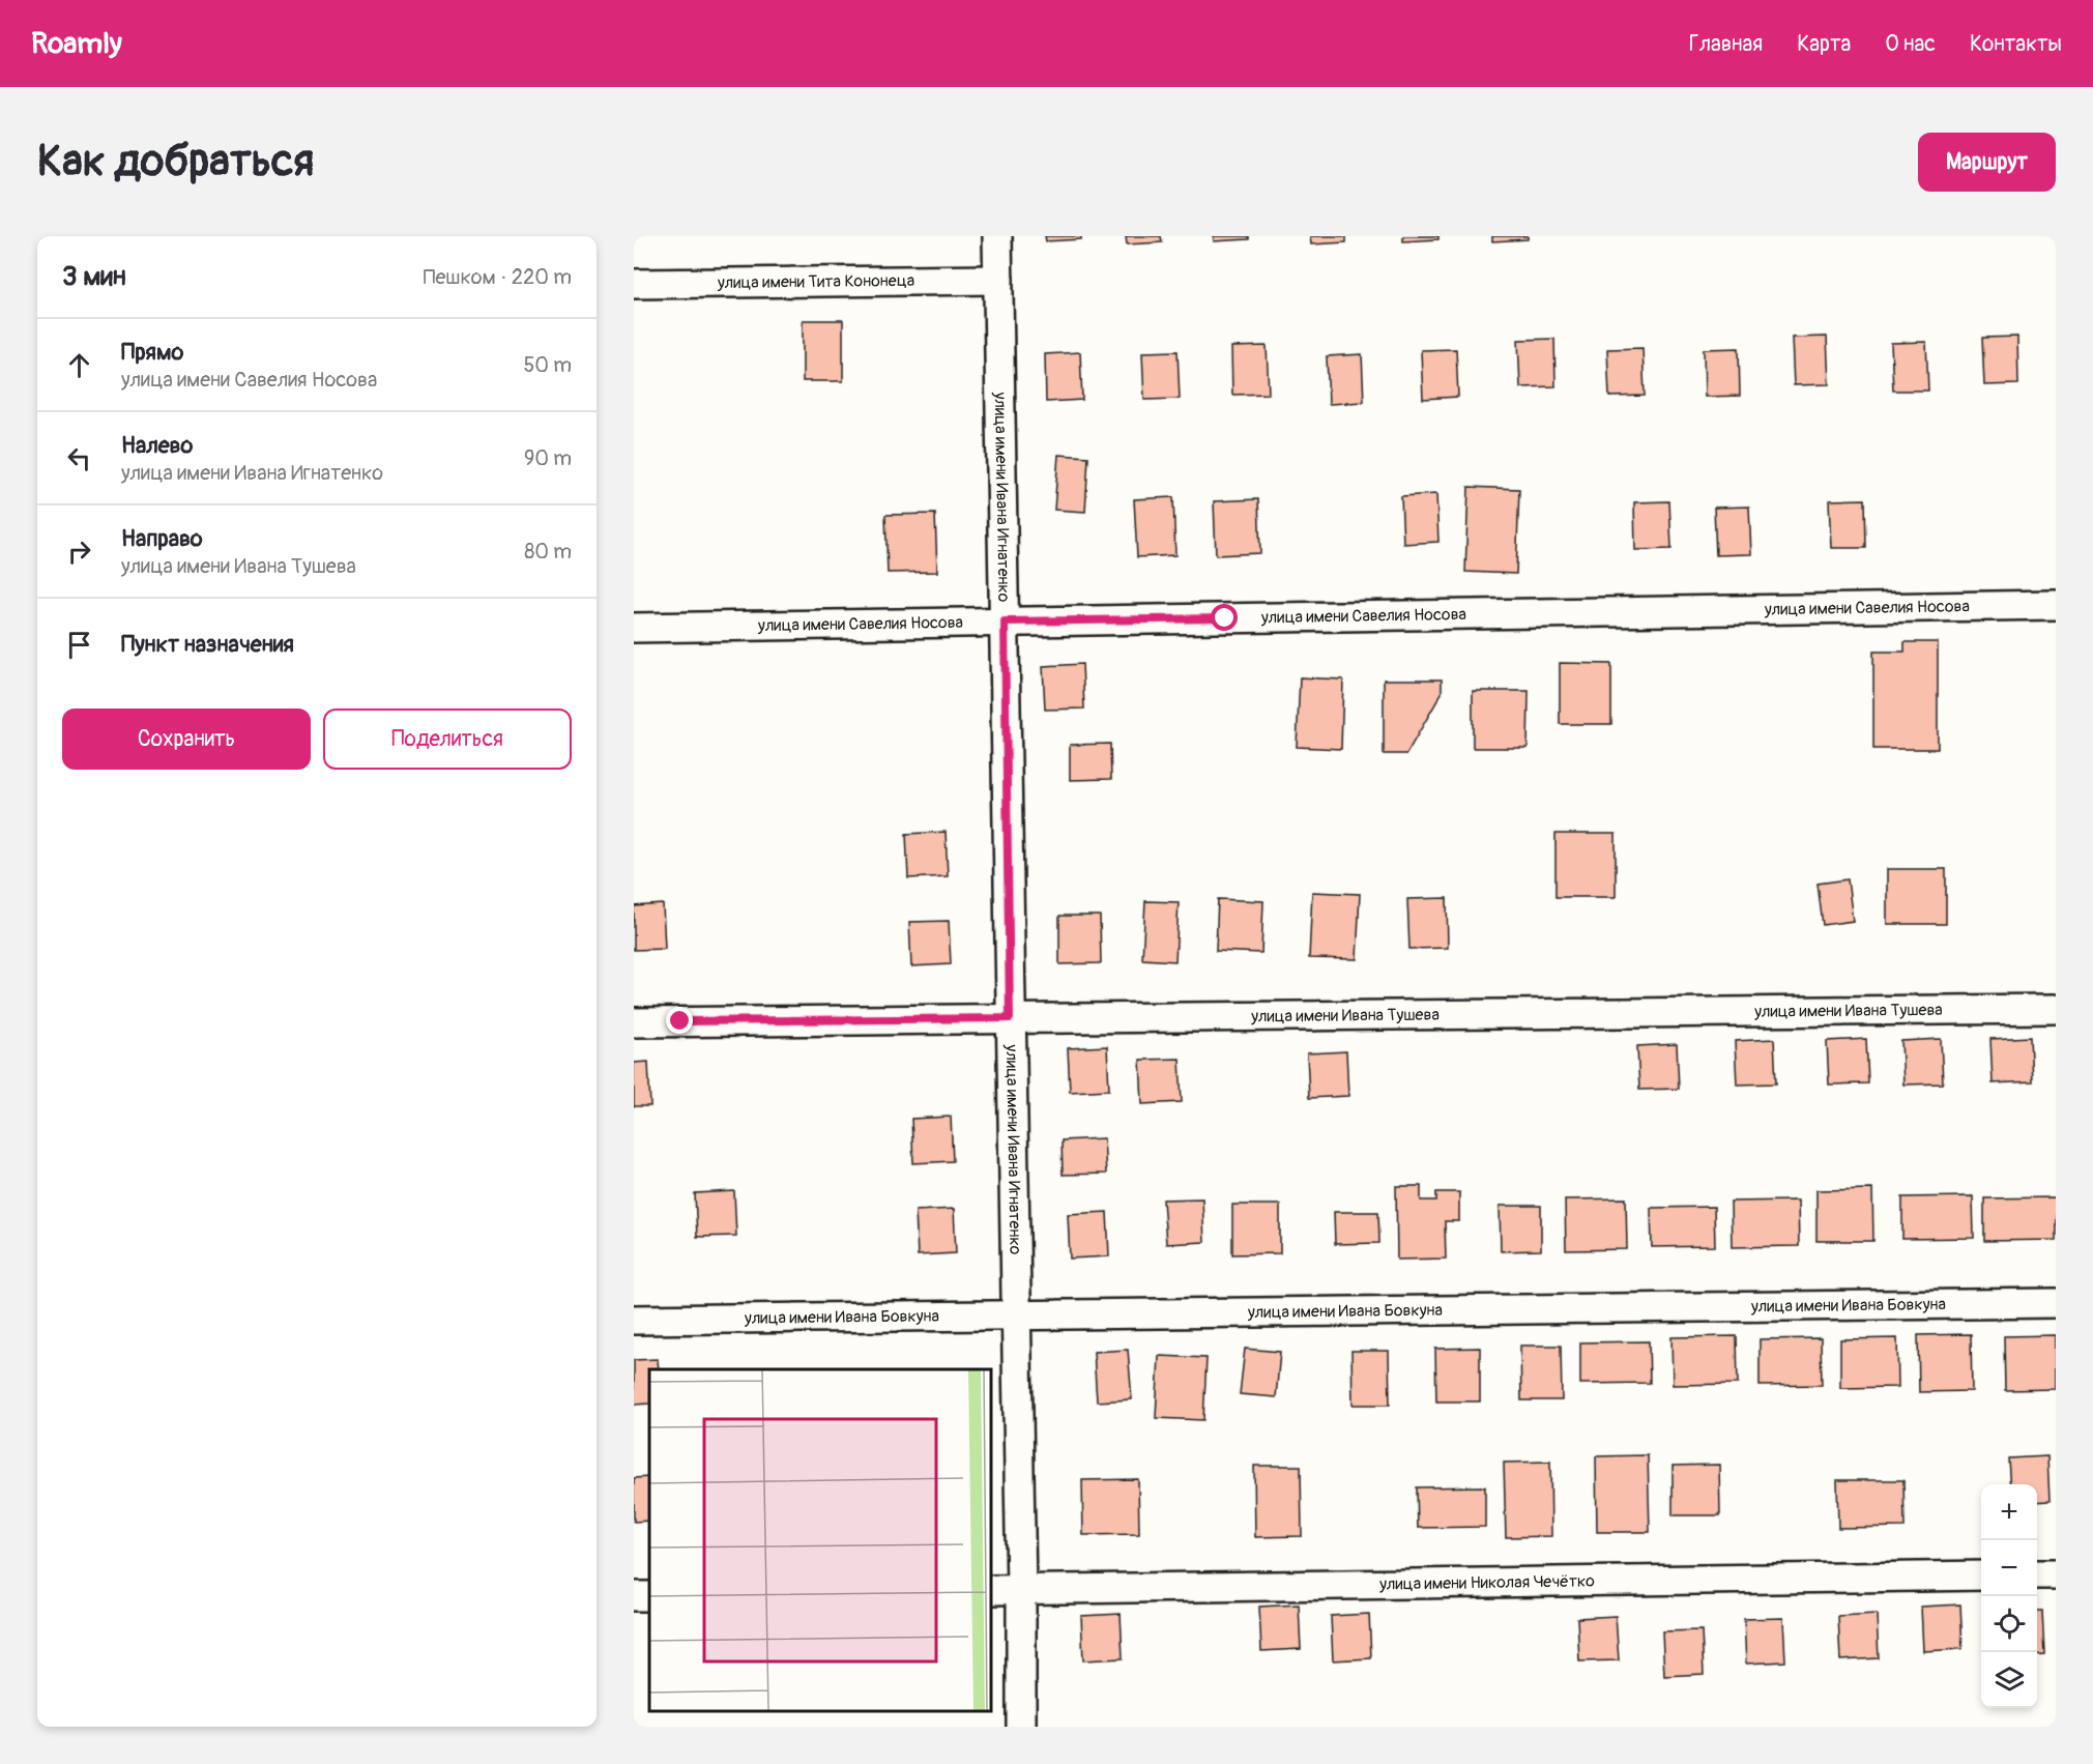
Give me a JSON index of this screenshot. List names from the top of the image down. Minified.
{"streets":{"street":["улица имени Тита Кононеца","улица имени Ивана Игнатенко","улица имени Савелия Носова","улица имени Ивана Тушева","улица имени Ивана Бовкуна","улица имени Николая Чечётко"]},"crossings":[["улица имени Тита Кононеца","улица имени Ивана Игнатенко"],["улица имени Ивана Игнатенко","улица имени Савелия Носова"],["улица имени Ивана Игнатенко","улица имени Ивана Тушева"],["улица имени Ивана Игнатенко","улица имени Ивана Бовкуна"],["улица имени Ивана Игнатенко","улица имени Николая Чечётко"]],"page":{"header":"Roamly","nav":["Главная","Карта","О нас","Контакты"],"buttons":["Маршрут",["Сохранить","Поделиться"]],"title":"Как добраться","heading":["3 мин","Пешком · 220 m"],"list":[["Прямо","улица имени Савелия Носова","50 m"],["Налево","улица имени Ивана Игнатенко","90 m"],["Направо","улица имени Ивана Тушева","80 m"],"Пункт назначения"],"map_buttons":["+","−"]}}
